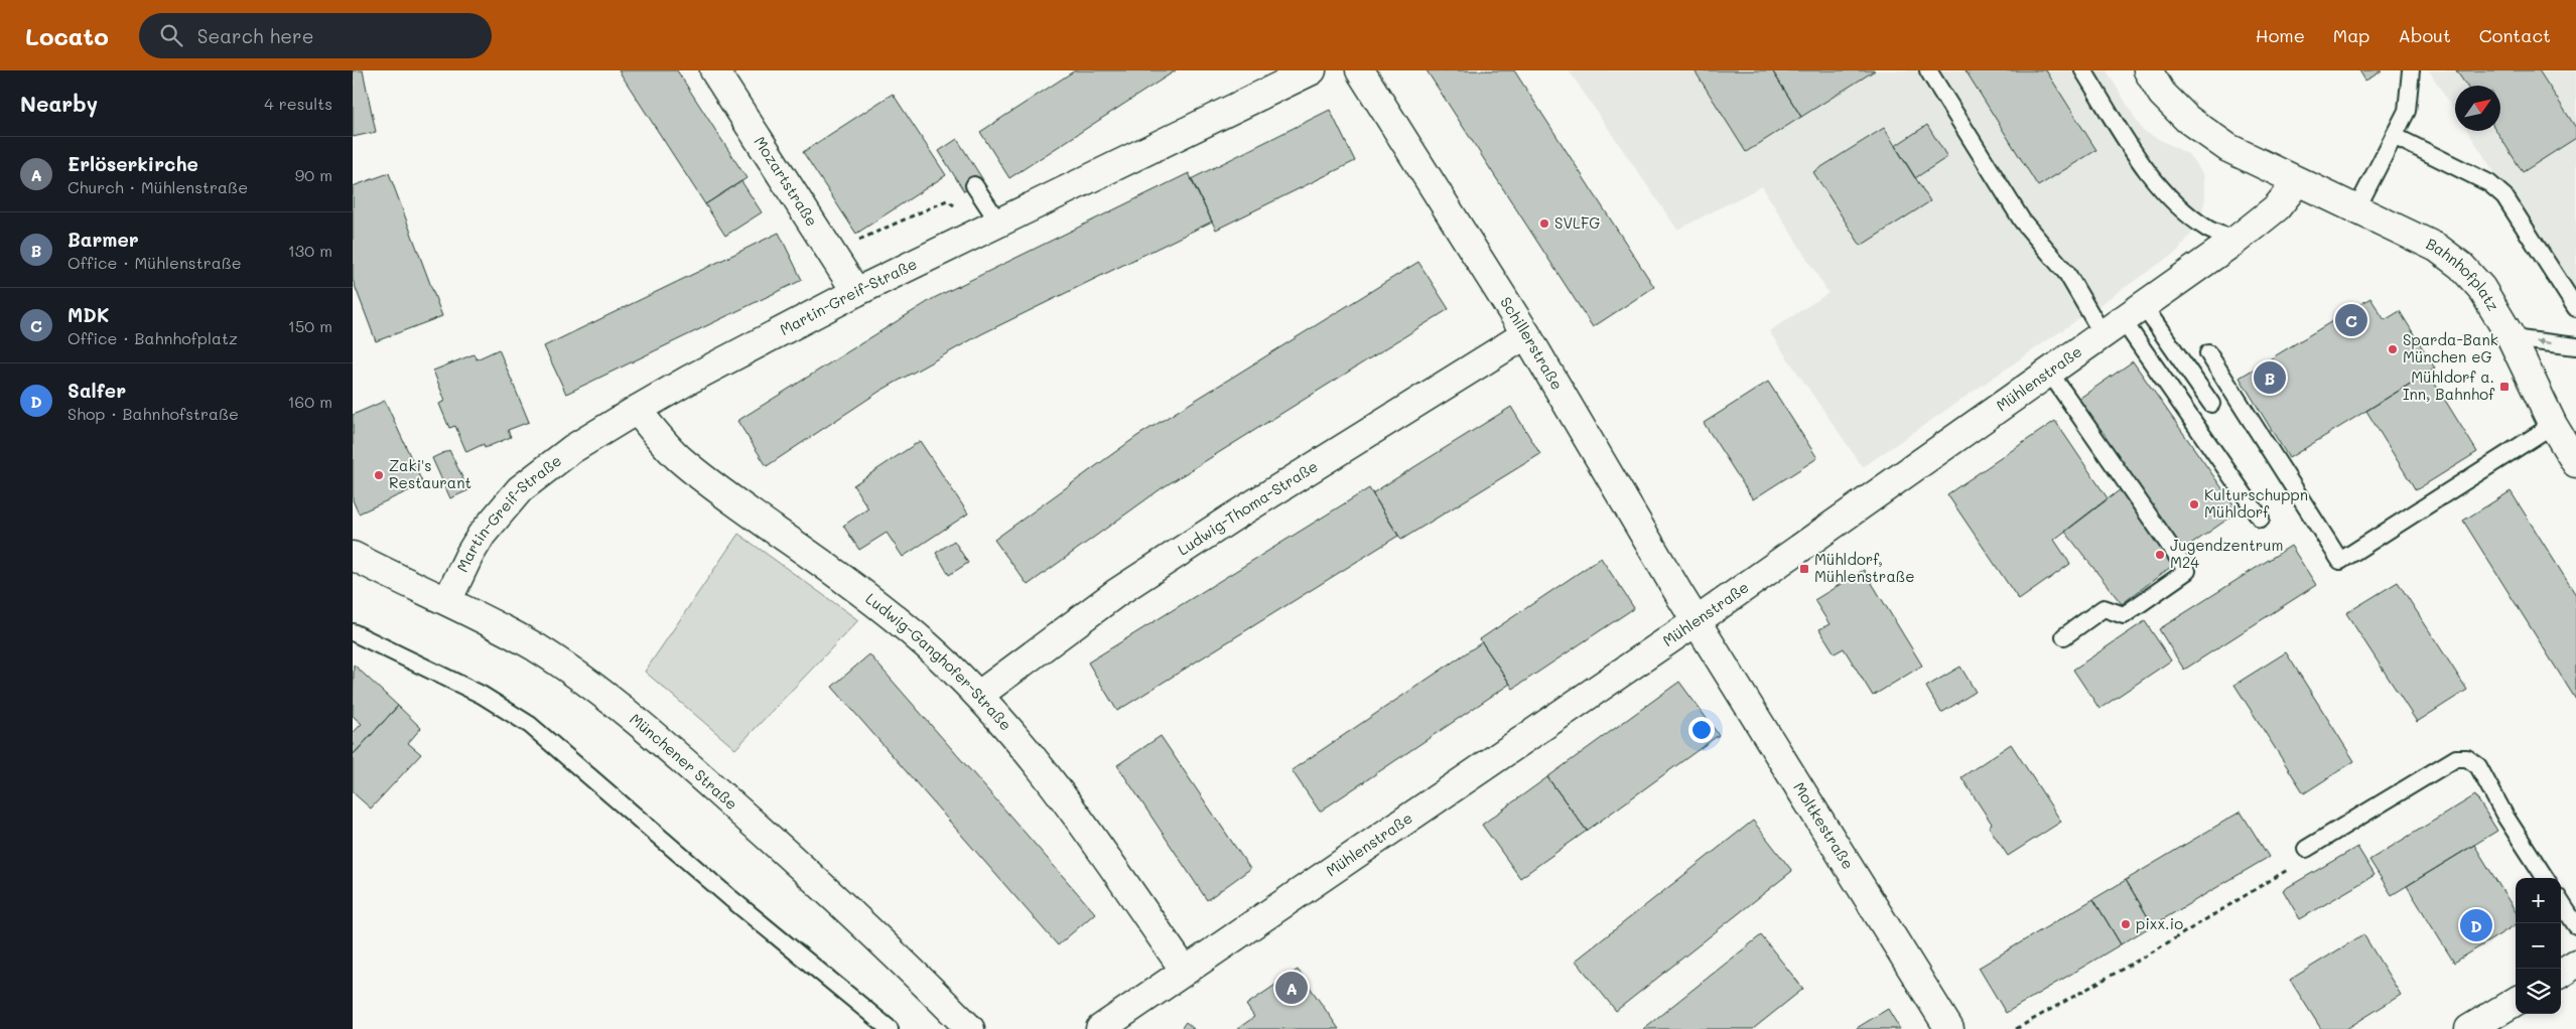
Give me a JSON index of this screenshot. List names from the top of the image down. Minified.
{"streets":{"street":["Mozartstraße","Bahnhofplatz","Martin-Greif-Straße","Schillerstraße","Mühlenstraße","Ludwig-Thoma-Straße","Ludwig-Ganghofer-Straße","Münchener Straße","Moltkestraße"]},"crossings":[["Mozartstraße","Martin-Greif-Straße"],["Bahnhofplatz","Mühlenstraße"],["Martin-Greif-Straße","Ludwig-Ganghofer-Straße"],["Martin-Greif-Straße","Münchener Straße"],["Schillerstraße","Mühlenstraße"],["Schillerstraße","Ludwig-Thoma-Straße"],["Schillerstraße","Moltkestraße"],["Mühlenstraße","Ludwig-Ganghofer-Straße"],["Mühlenstraße","Moltkestraße"],["Ludwig-Thoma-Straße","Ludwig-Ganghofer-Straße"]],"places":{"other":["SVLFG","Sparda-Bank München eG","Zaki's Restaurant","Kulturschuppn Mühldorf","Jugendzentrum M24","pixx.io"],"transit":["Mühldorf a. Inn, Bahnhof","Mühldorf, Mühlenstraße"]},"north":"top right","page":{"header":"Locato","search":"Search here","nav":["Home","Map","About","Contact"],"heading":["Nearby","4 results"],"list":[{"mark":"A","name":"Erlöserkirche","note":"Church · Mühlenstraße","value":"90 m"},{"mark":"B","name":"Barmer","note":"Office · Mühlenstraße","value":"130 m"},{"mark":"C","name":"MDK","note":"Office · Bahnhofplatz","value":"150 m"},{"mark":"D","name":"Salfer","note":"Shop · Bahnhofstraße","value":"160 m"}],"pins":["C","B","D","A"],"map_buttons":["+","−"]}}
